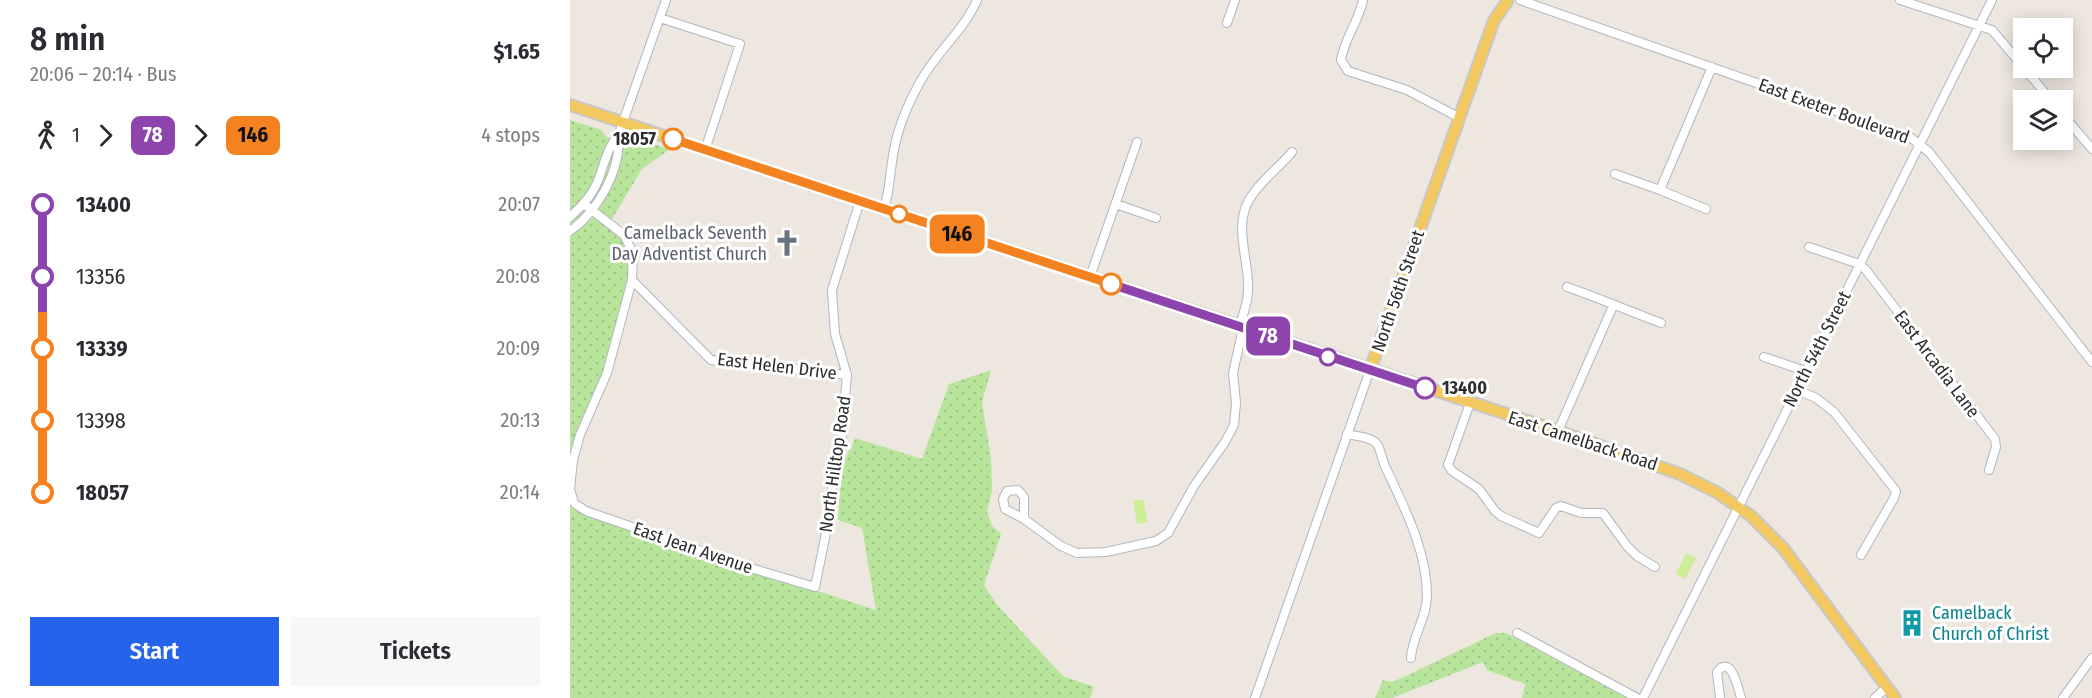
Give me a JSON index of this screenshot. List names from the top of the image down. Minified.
{"streets":{"main road":["North 56th Street","East Camelback Road"],"street":["East Exeter Boulevard","North 54th Street","East Arcadia Lane","East Helen Drive","North Hilltop Road","East Jean Avenue"]},"crossings":[["East Exeter Boulevard","North 54th Street"],["North 56th Street","East Camelback Road"],["North 54th Street","East Arcadia Lane"],["North 54th Street","East Camelback Road"],["East Helen Drive","North Hilltop Road"],["East Helen Drive","East Jean Avenue"],["East Camelback Road","North Hilltop Road"],["North Hilltop Road","East Jean Avenue"]],"places":{"other":["18057","13400"],"church":["Camelback Seventh Day Adventist Church"],"building":["Camelback Church of Christ"]},"lines":["bus line 146","bus line 78"],"page":{"heading":["8 min","20:06 – 20:14 · Bus","$1.65"],"on_map":["78","146"],"legs":["1","78","146","4 stops"],"list":[{"name":"13400","value":"20:07"},{"name":"13356","value":"20:08"},{"name":"13339","value":"20:09"},{"name":"13398","value":"20:13"},{"name":"18057","value":"20:14"}],"buttons":["Start","Tickets"]}}
